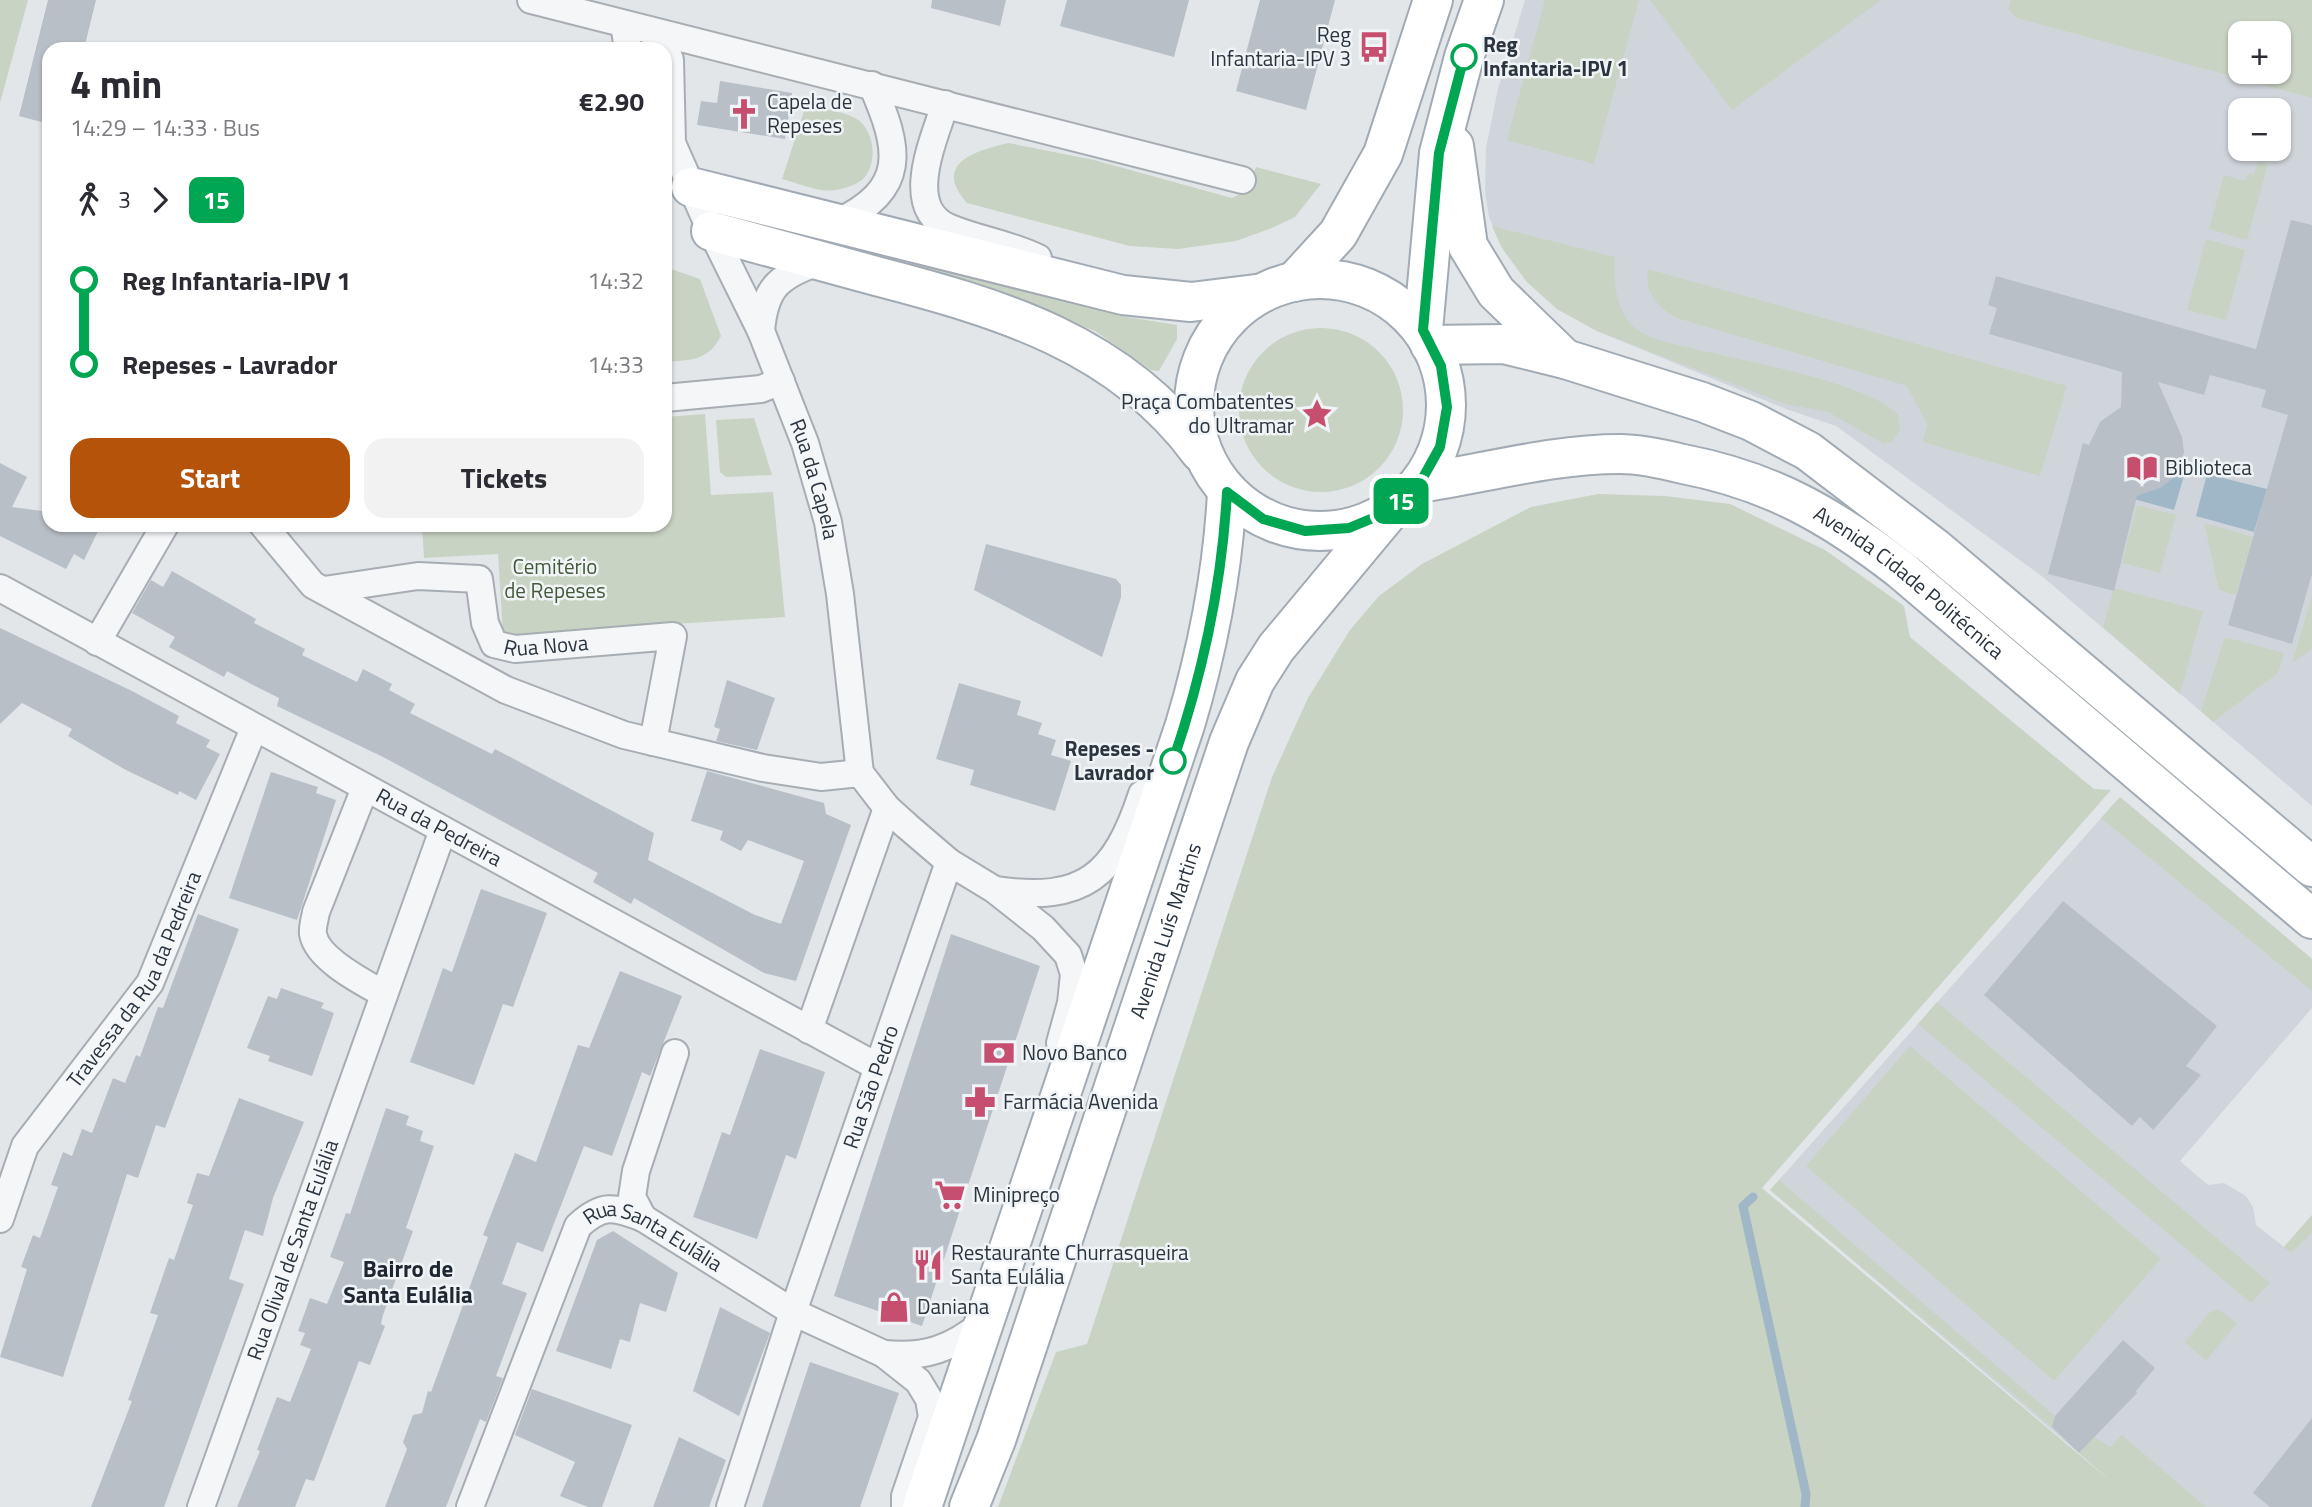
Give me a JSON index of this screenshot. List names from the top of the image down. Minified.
{"streets":{"main road":["Avenida Cidade Politécnica","Avenida Luís Martins"],"street":["Rua da Capela","Rua Nova","Rua da Pedreira","Travessa da Rua da Pedreira","Rua São Pedro","Rua Santa Eulália","Rua Olival de Santa Eulália"]},"crossings":[["Rua da Capela","Rua Nova"],["Rua da Pedreira","Travessa da Rua da Pedreira"],["Rua da Pedreira","Rua São Pedro"],["Rua da Pedreira","Rua Olival de Santa Eulália"],["Rua São Pedro","Rua Santa Eulália"]],"districts":["Bairro de Santa Eulália"],"parks":["Cemitério de Repeses"],"places":{"bus stop":["Reg Infantaria-IPV 3"],"other":["Reg Infantaria-IPV 1","Repeses - Lavrador"],"church":["Capela de Repeses"],"place":["Praça Combatentes do Ultramar"],"library":["Biblioteca"],"bank":["Novo Banco"],"pharmacy":["Farmácia Avenida"],"supermarket":["Minipreço"],"restaurant":["Restaurante Churrasqueira Santa Eulália"],"shop":["Daniana"]},"lines":["bus line 15"],"page":{"on_map":"15","map_buttons":["+","−"],"heading":["4 min","14:29 – 14:33 · Bus","€2.90"],"legs":["3","15"],"list":[{"name":"Reg Infantaria-IPV 1","value":"14:32"},{"name":"Repeses - Lavrador","value":"14:33"}],"buttons":["Start","Tickets"]}}
